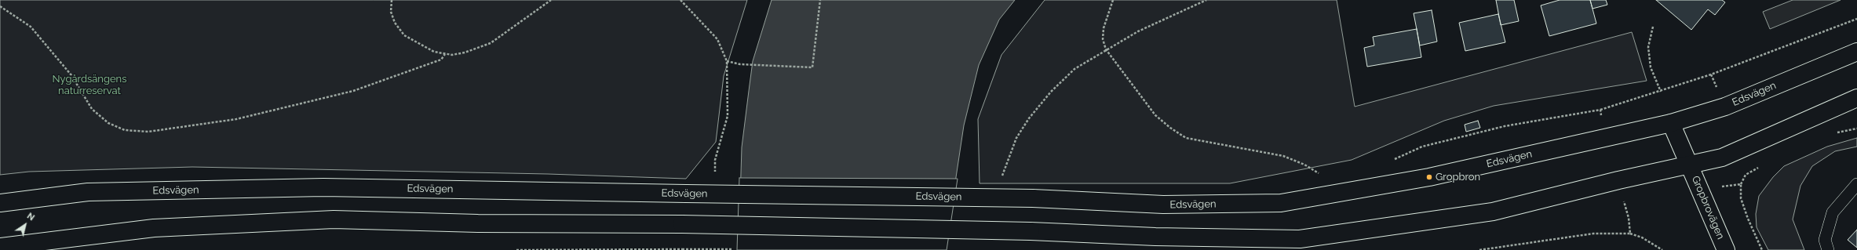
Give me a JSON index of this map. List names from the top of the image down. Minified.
{"streets":{"main road":["Edsvägen","Gropbrovägen"]},"crossings":[["Edsvägen","Gropbrovägen"]],"parks":["Nygårdsängens naturreservat"],"places":["Gropbron"],"north":"top right"}
